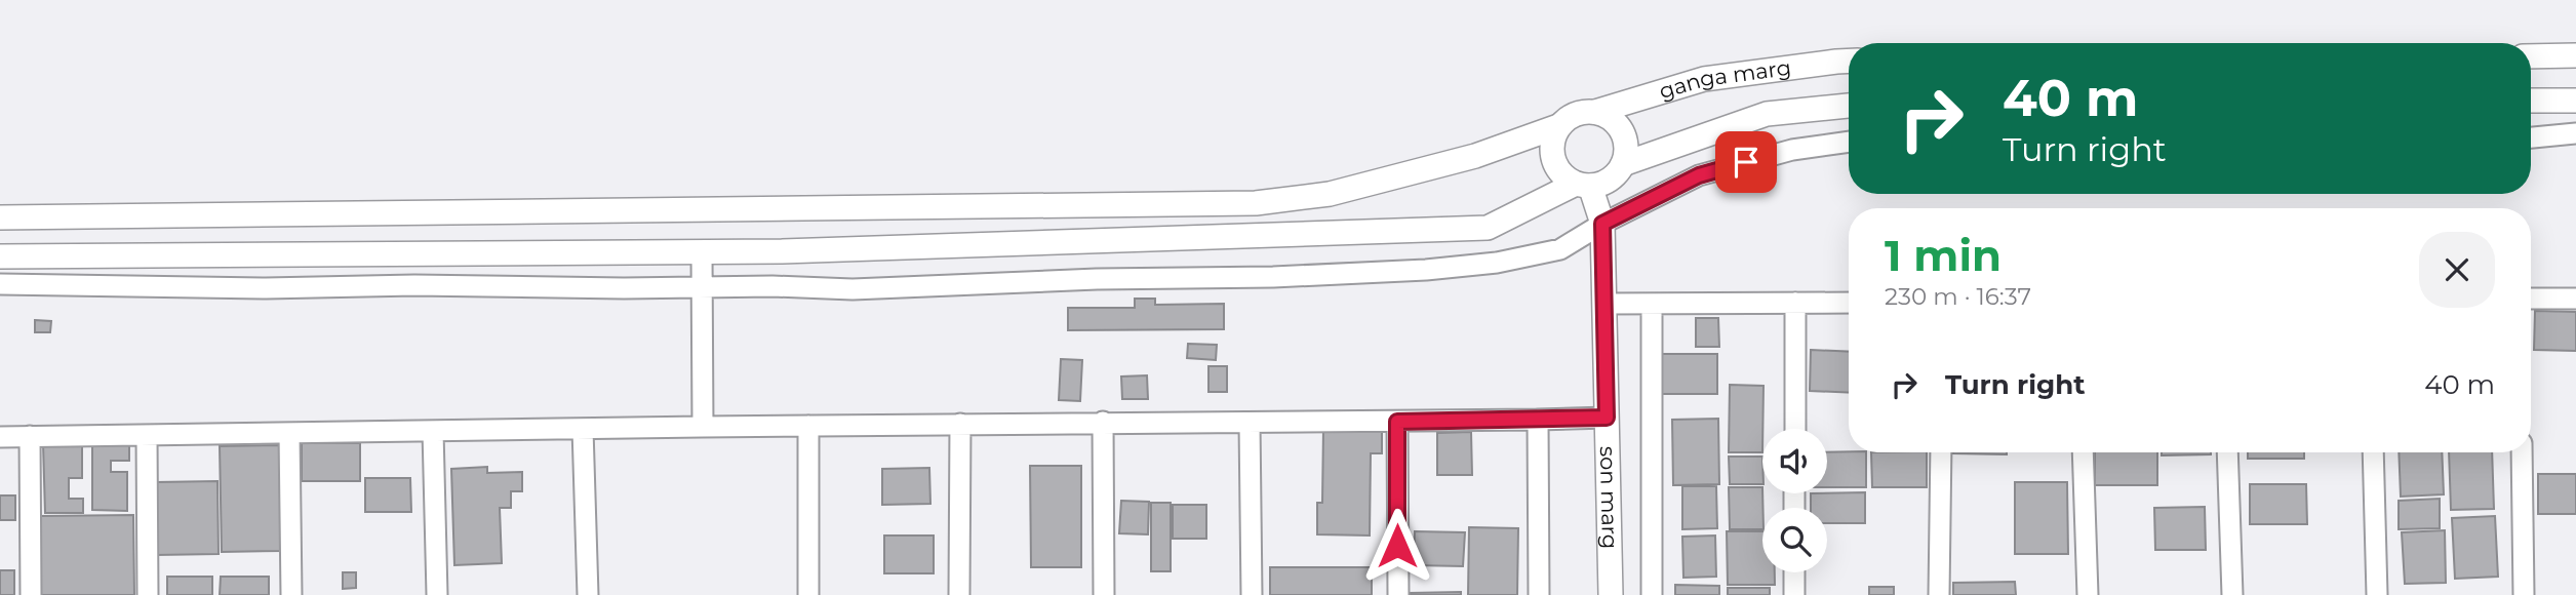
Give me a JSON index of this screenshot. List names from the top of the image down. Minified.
{"streets":{"street":["ganga marg","son marg"]},"crossings":[["ganga marg","son marg"]],"page":{"turn":["40 m","Turn right"],"heading":["1 min","230 m · 16:37"],"list":[{"name":"Turn right","value":"40 m"}]}}
